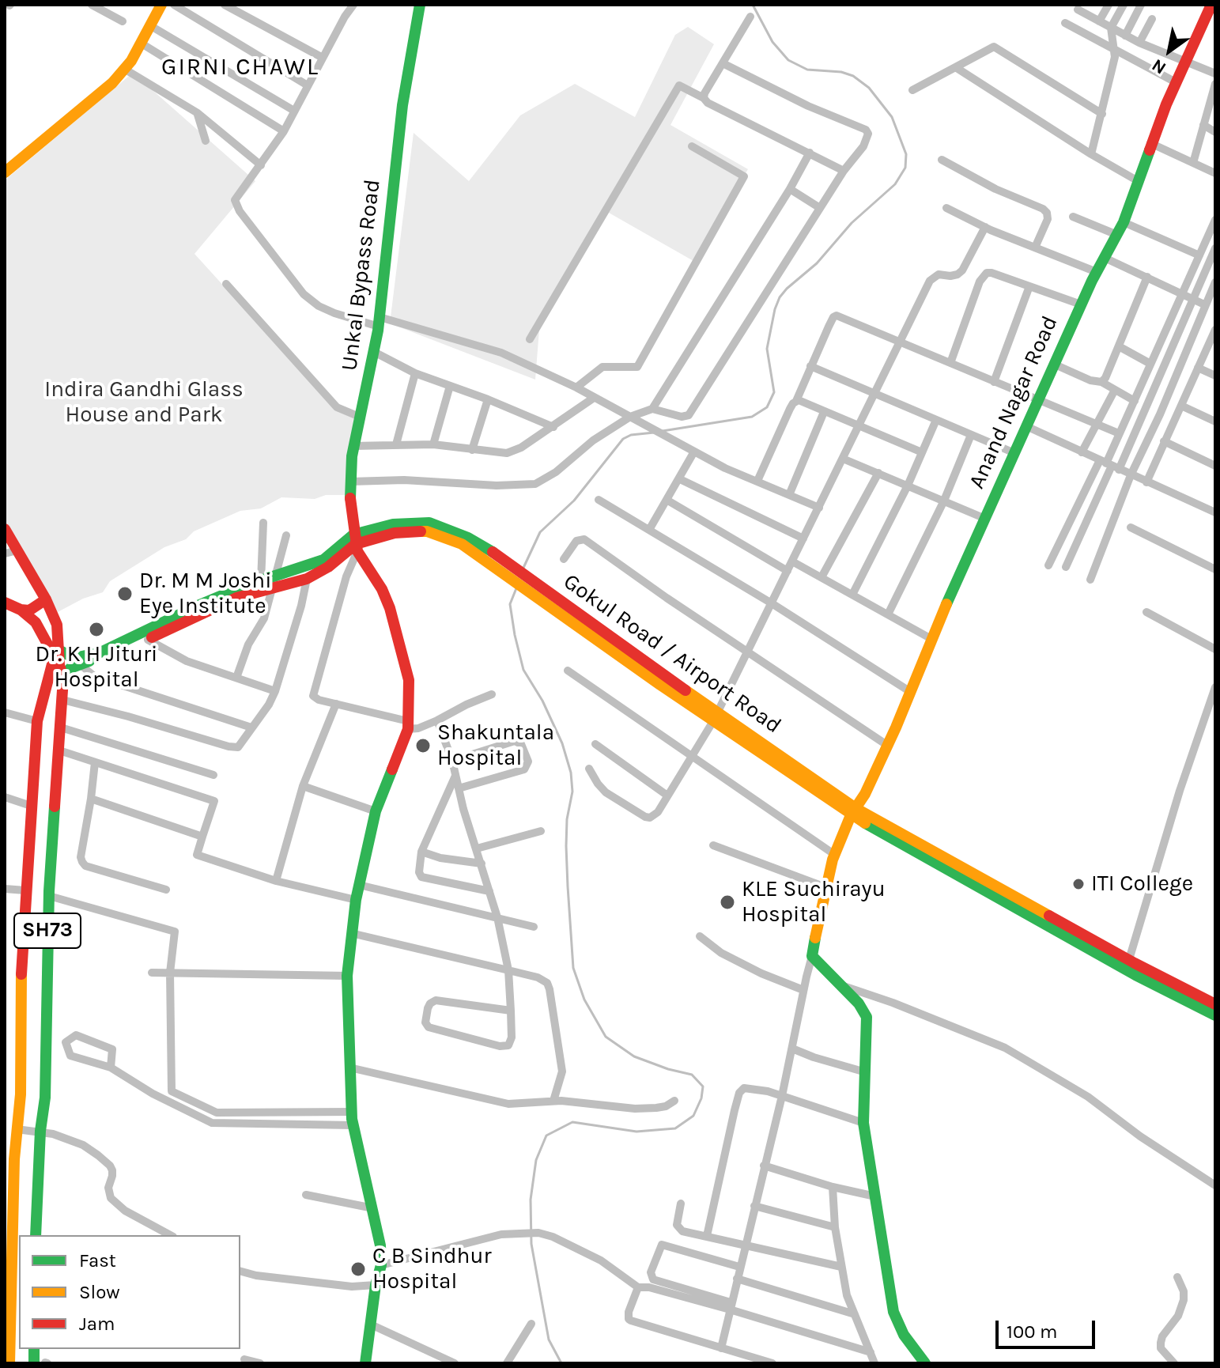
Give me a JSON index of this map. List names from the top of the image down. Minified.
{"streets":{"main road":["Unkal Bypass Road","Anand Nagar Road","Gokul Road / Airport Road","SH73"]},"crossings":[["Unkal Bypass Road","Gokul Road / Airport Road"],["Anand Nagar Road","Gokul Road / Airport Road"],["Gokul Road / Airport Road","SH73"]],"districts":["GIRNI CHAWL"],"parks":["Indira Gandhi Glass House and Park"],"places":["Dr. M M Joshi Eye Institute","Dr. K H Jituri Hospital","Shakuntala Hospital","ITI College","KLE Suchirayu Hospital","C B Sindhur Hospital"],"legend":["Fast","Slow","Jam"],"scale_bar":"100 m","north":"bottom left"}
